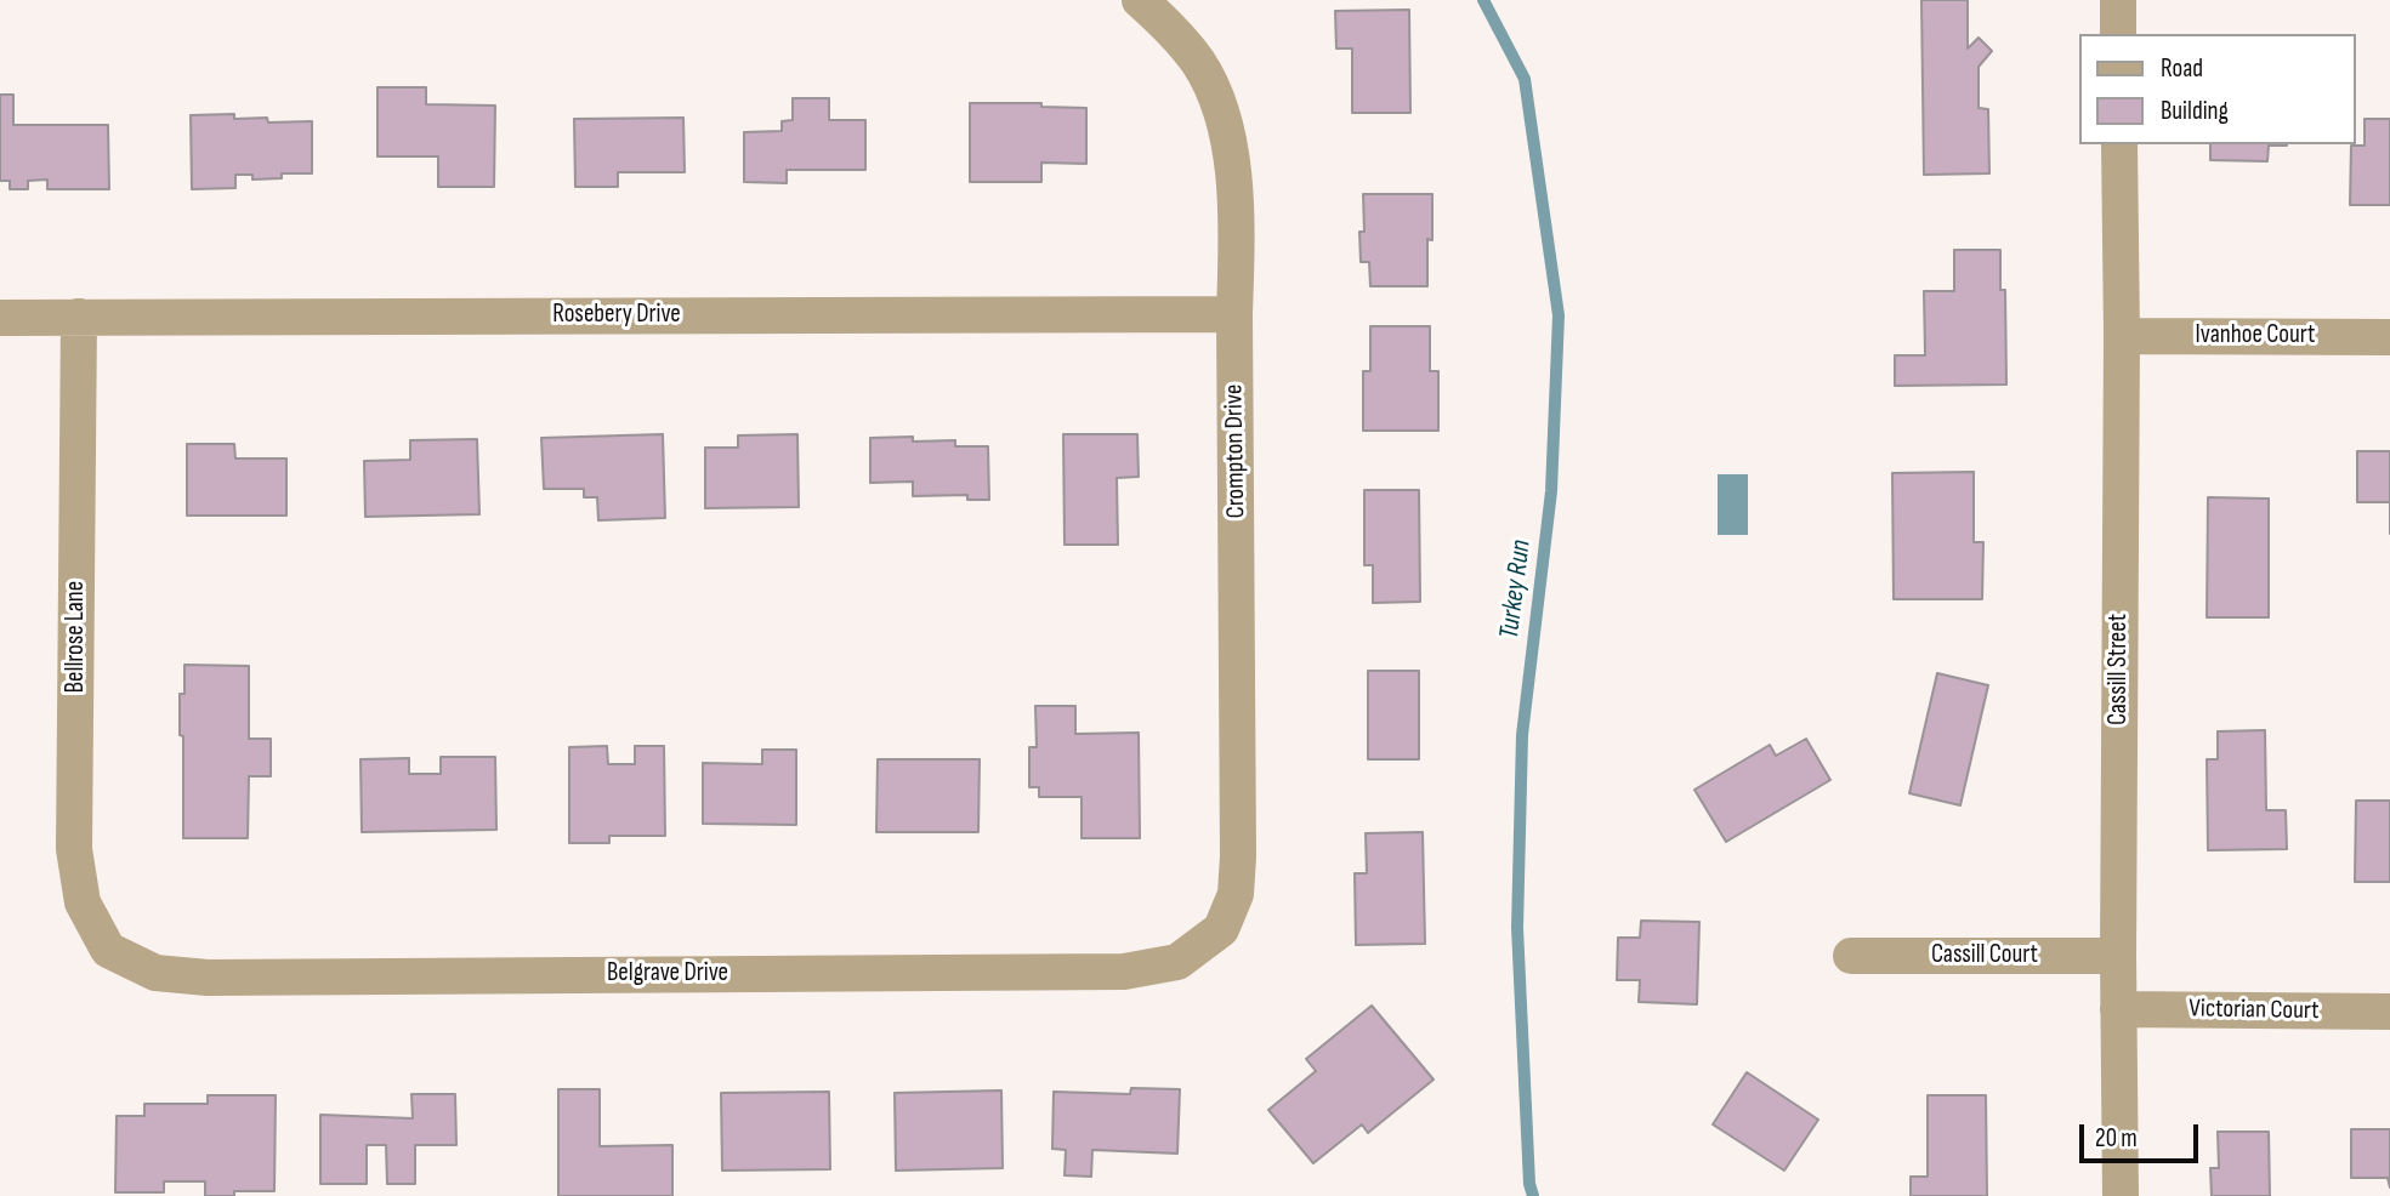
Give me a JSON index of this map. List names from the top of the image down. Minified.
{"streets":{"street":["Rosebery Drive","Ivanhoe Court","Crompton Drive","Bellrose Lane","Cassill Street","Cassill Court","Belgrave Drive","Victorian Court"]},"crossings":[["Rosebery Drive","Crompton Drive"],["Rosebery Drive","Bellrose Lane"],["Ivanhoe Court","Cassill Street"],["Crompton Drive","Belgrave Drive"],["Bellrose Lane","Belgrave Drive"],["Cassill Street","Cassill Court"],["Cassill Street","Victorian Court"]],"water":["Turkey Run"],"legend":["Road","Building"],"scale_bar":"20 m"}
